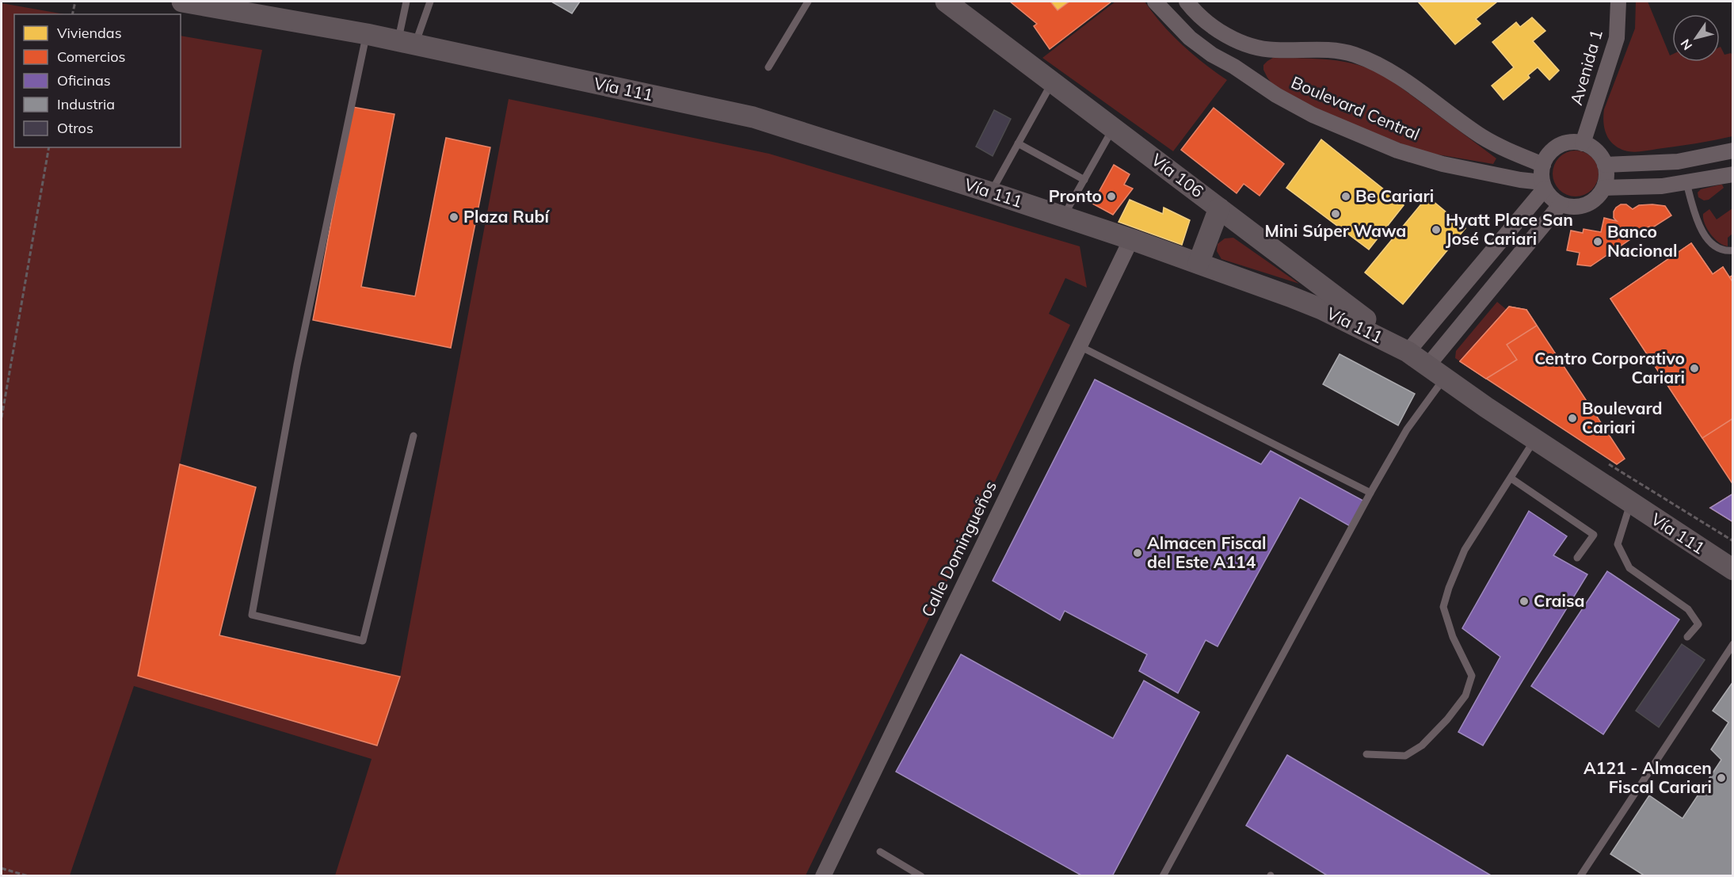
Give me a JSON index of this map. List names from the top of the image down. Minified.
{"streets":{"main road":["Vía 111","Vía 106"],"street":["Avenida 1","Boulevard Central","Calle Domingueños"]},"crossings":[["Avenida 1","Boulevard Central"],["Vía 111","Vía 106"],["Vía 111","Calle Domingueños"]],"places":["Pronto","Be Cariari","Mini Súper Wawa","Plaza Rubí","Hyatt Place San José Cariari","Banco Nacional","Centro Corporativo Cariari","Boulevard Cariari","Almacen Fiscal del Este A114","Craisa","A121 - Almacen Fiscal Cariari"],"legend":["Viviendas","Comercios","Oficinas","Industria","Otros"],"north":"bottom left"}
